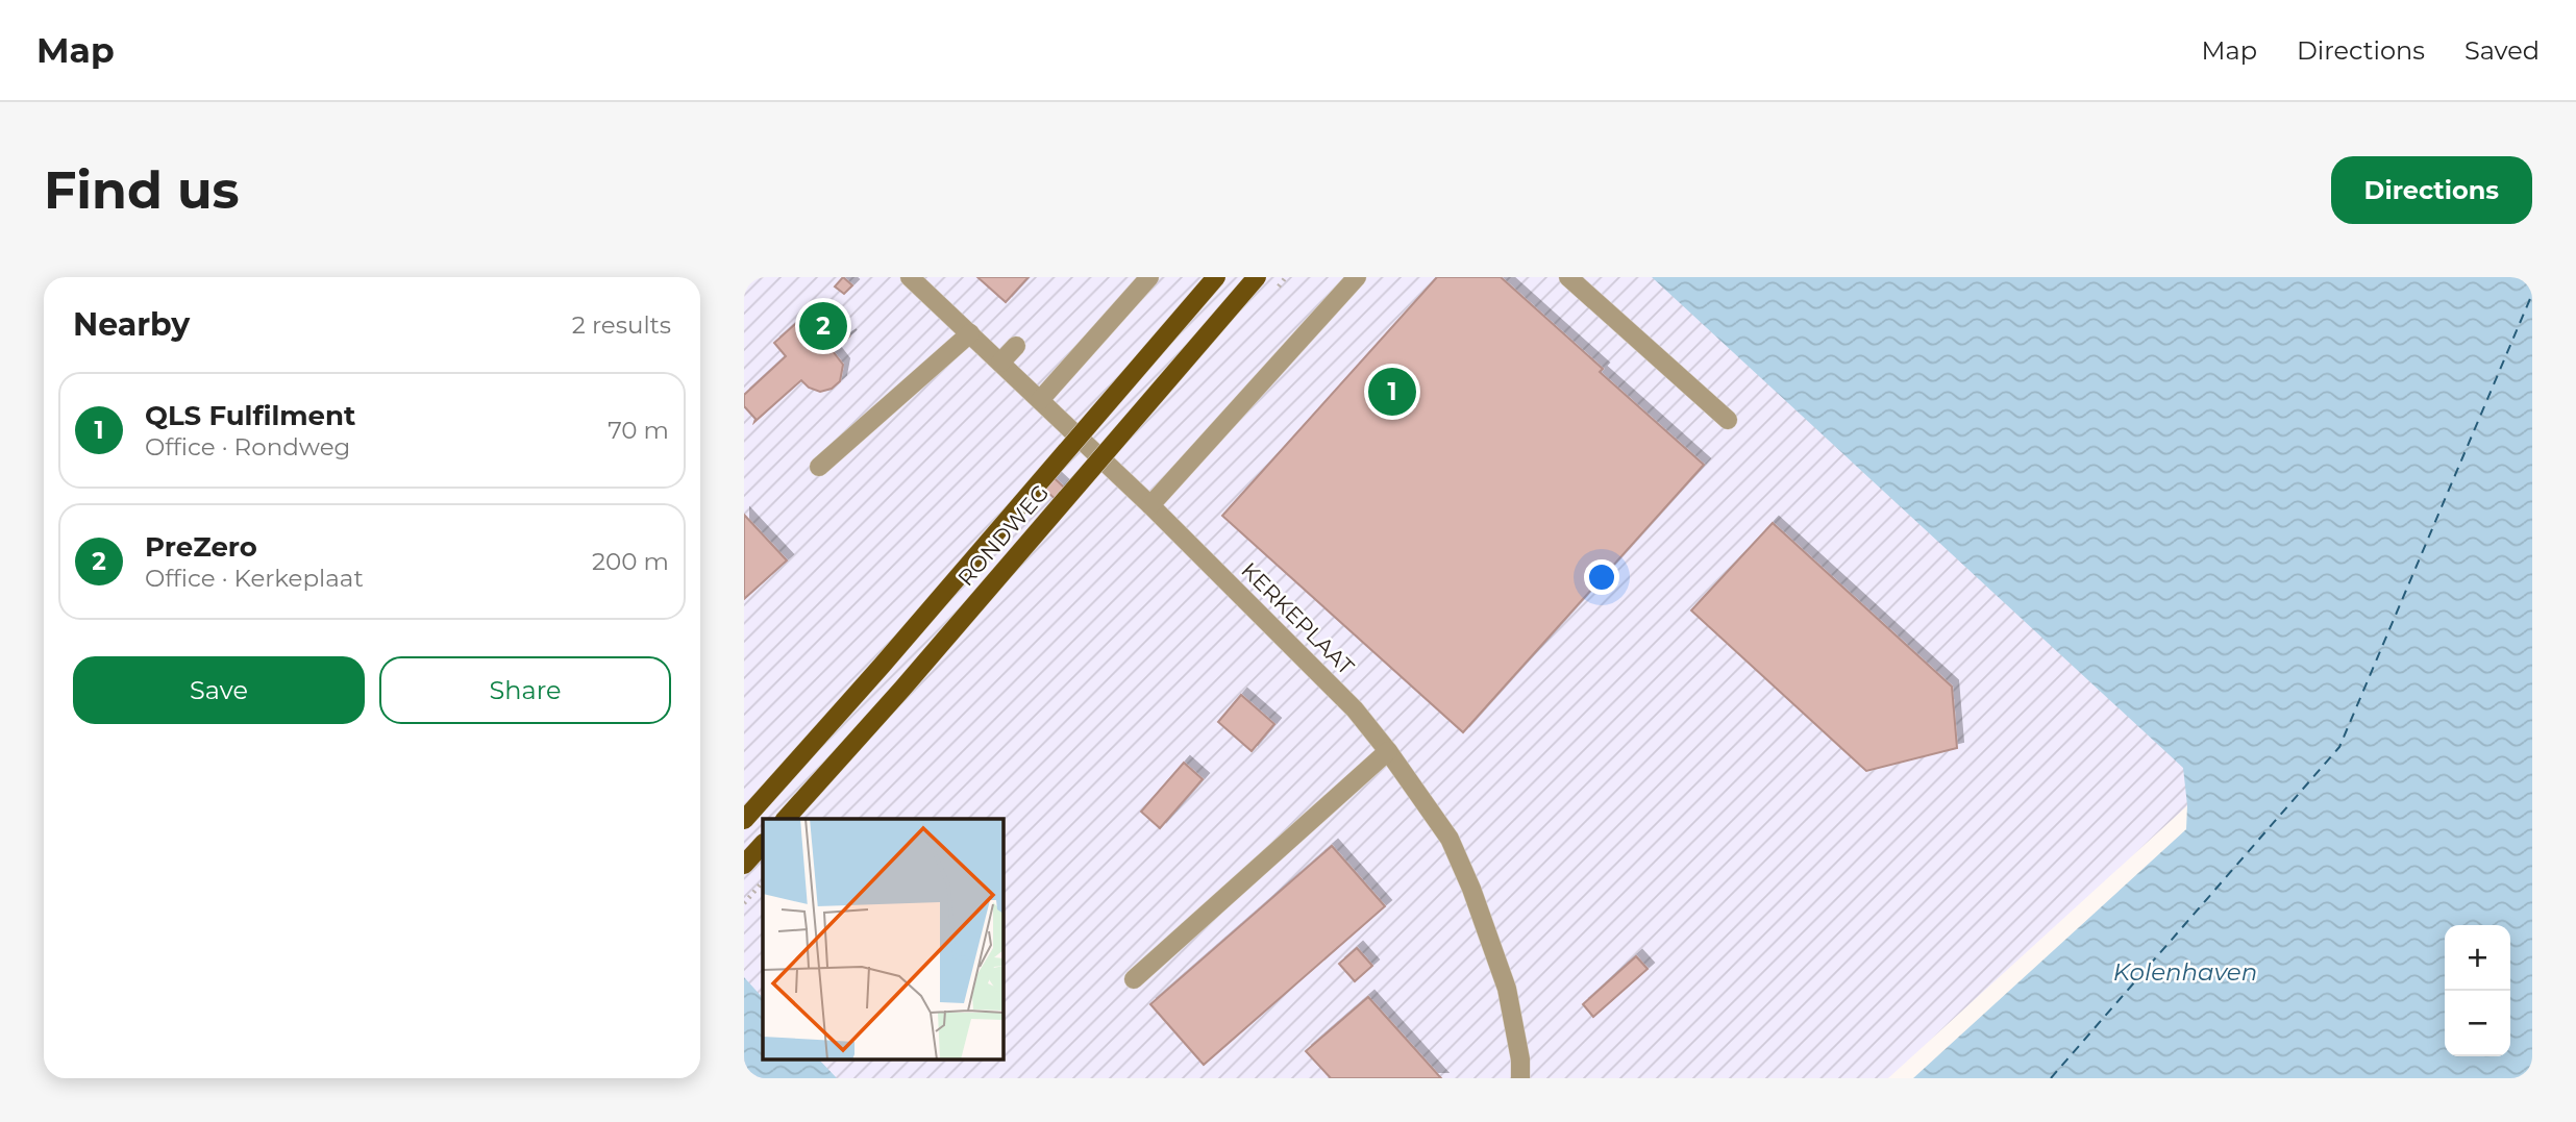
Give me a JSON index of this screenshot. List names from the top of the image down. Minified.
{"streets":{"main road":["RONDWEG"],"street":["KERKEPLAAT"]},"water":["Kolenhaven"],"page":{"header":"Map","nav":["Map","Directions","Saved"],"buttons":["Directions",["Save","Share"]],"title":"Find us","heading":["Nearby","2 results"],"pins":["2","1"],"list":[{"mark":"1","name":"QLS Fulfilment","note":"Office · Rondweg","value":"70 m"},{"mark":"2","name":"PreZero","note":"Office · Kerkeplaat","value":"200 m"}],"map_buttons":["+","−"]}}
